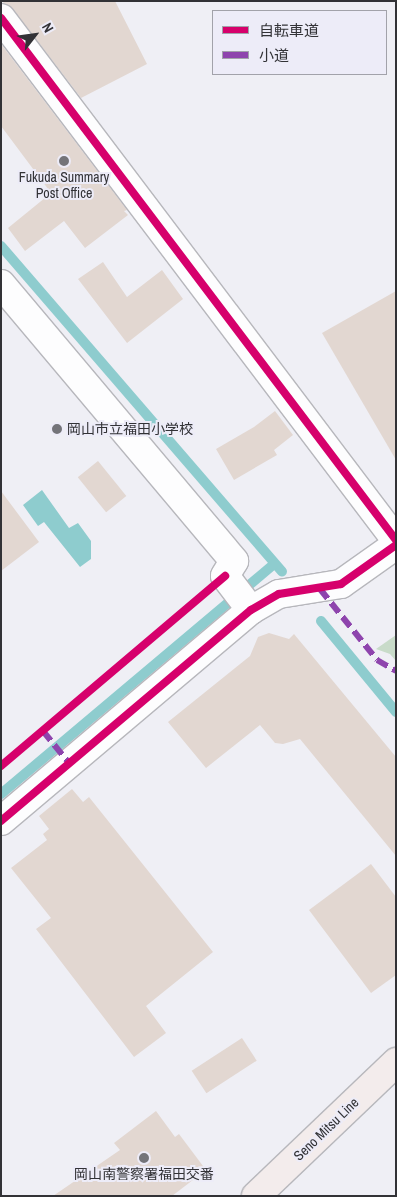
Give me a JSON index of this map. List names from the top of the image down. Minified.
{"streets":{"main road":["Seno Mitsu Line"]},"places":["Fukuda Summary Post Office","岡山市立福田小学校","岡山南警察署福田交番"],"legend":["自転車道","小道"],"north":"top right"}
